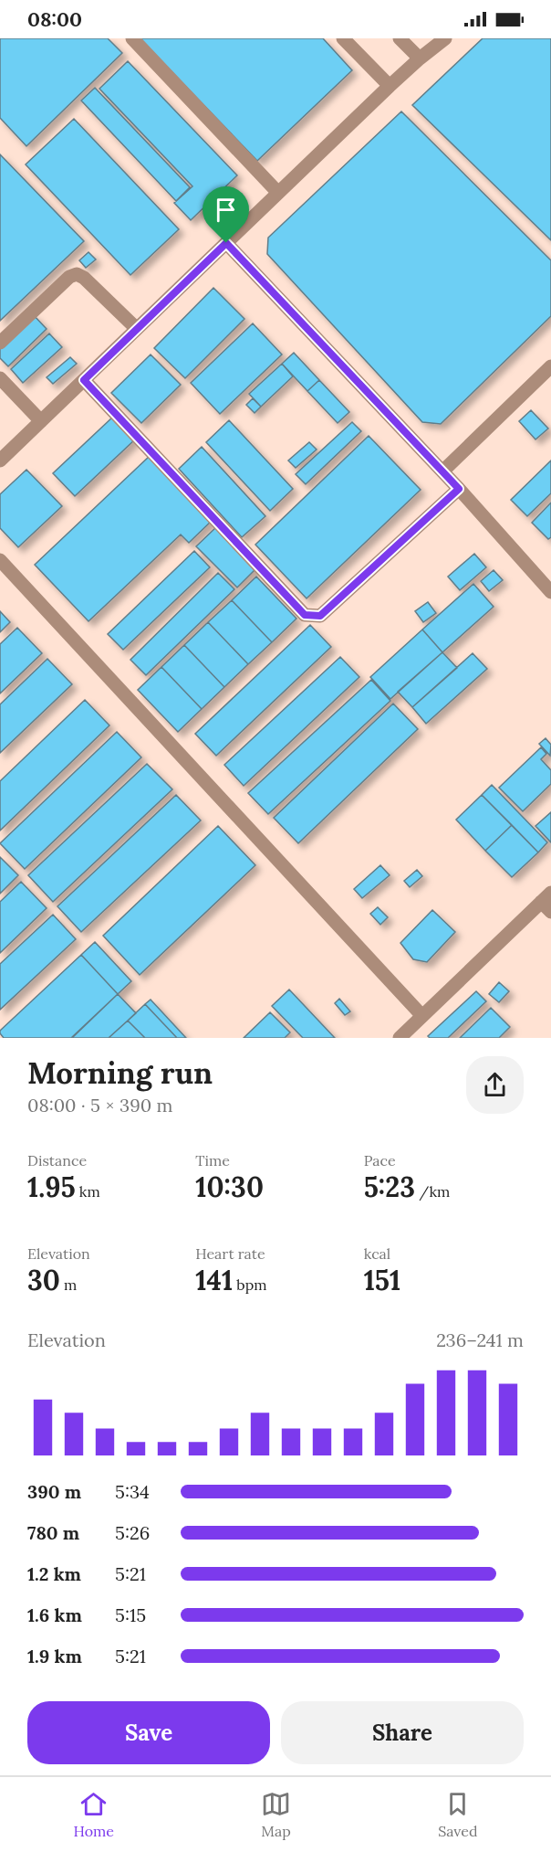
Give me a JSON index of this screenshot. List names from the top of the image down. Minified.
{"page":{"status":"08:00","heading":["Morning run","08:00 · 5 × 390 m"],"stats":[["Distance","1.95 km"],["Time","10:30"],["Pace","5:23 /km"],["Elevation","30 m"],["Heart rate","141 bpm"],["kcal","151"]],"chart":["Elevation","236–241 m"],"list":[{"name":"390 m","note":"5:34"},{"name":"780 m","note":"5:26"},{"name":"1.2 km","note":"5:21"},{"name":"1.6 km","note":"5:15"},{"name":"1.9 km","note":"5:21"}],"buttons":["Save","Share"],"tabs":["Home","Map","Saved"]}}
